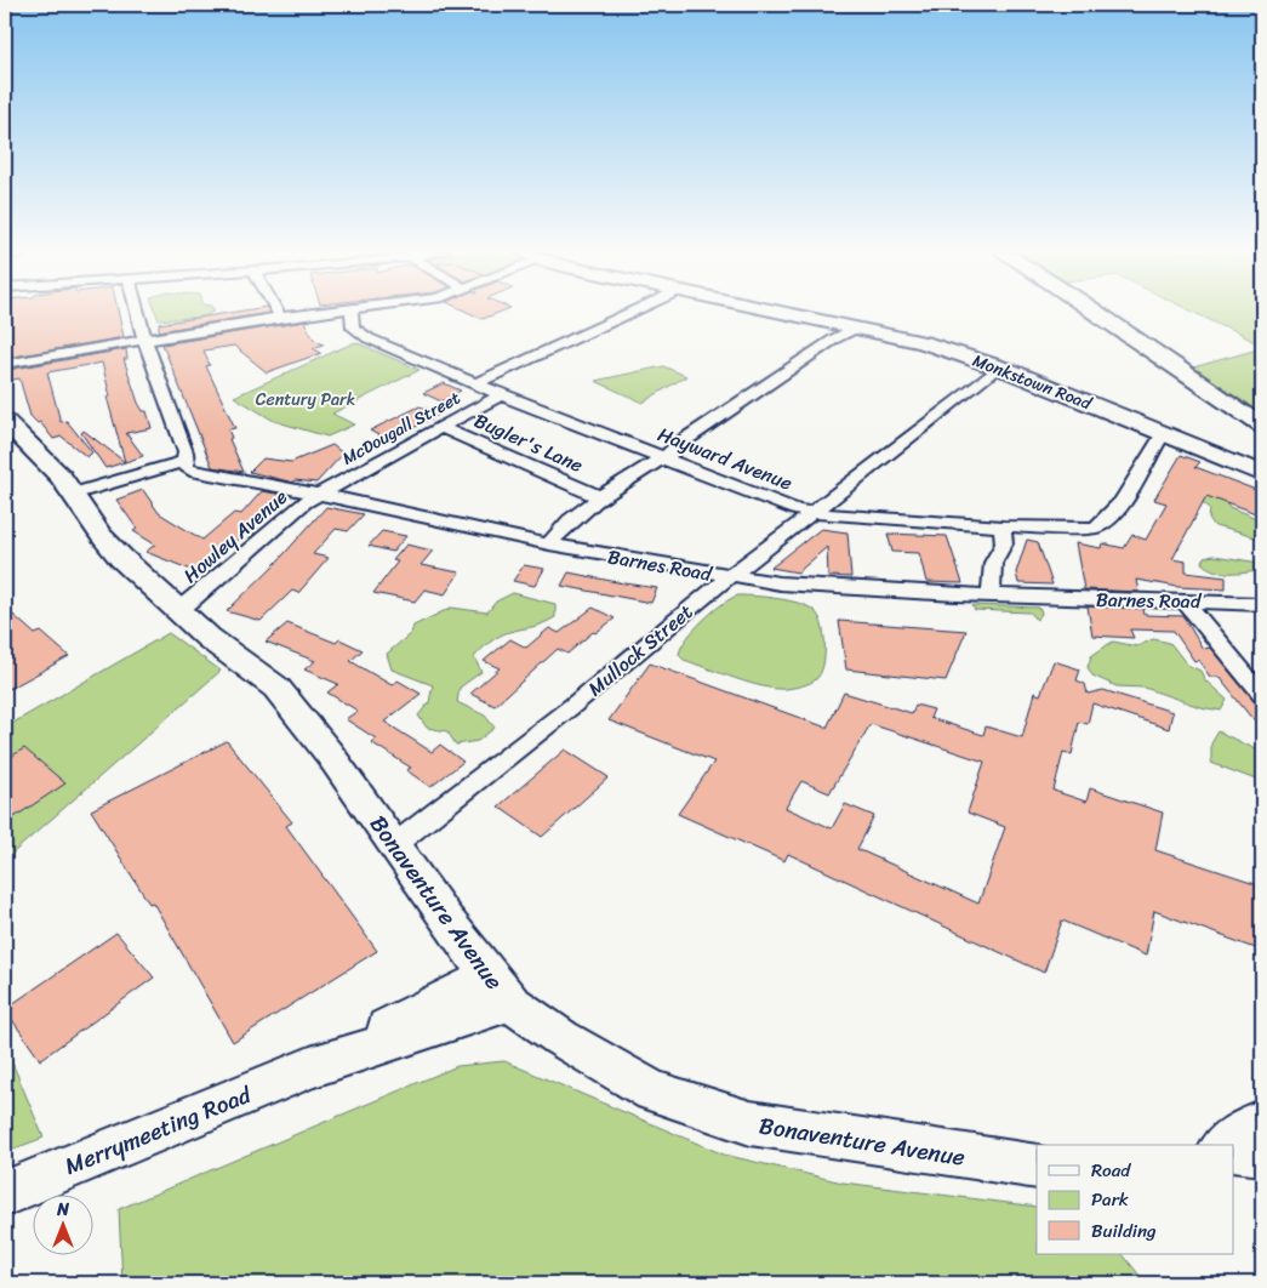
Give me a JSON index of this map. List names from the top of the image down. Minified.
{"streets":{"street":["Monkstown Road","McDougall Street","Bugler's Lane","Hayward Avenue","Howley Avenue","Barnes Road","Mullock Street","Bonaventure Avenue","Merrymeeting Road"]},"crossings":[["Monkstown Road","Hayward Avenue"],["Monkstown Road","Mullock Street"],["McDougall Street","Bugler's Lane"],["McDougall Street","Hayward Avenue"],["McDougall Street","Howley Avenue"],["McDougall Street","Barnes Road"],["Hayward Avenue","Mullock Street"],["Howley Avenue","Barnes Road"],["Howley Avenue","Bonaventure Avenue"],["Barnes Road","Mullock Street"],["Mullock Street","Bonaventure Avenue"],["Bonaventure Avenue","Merrymeeting Road"]],"parks":["Century Park"],"legend":["Road","Park","Building"],"north":"top"}
